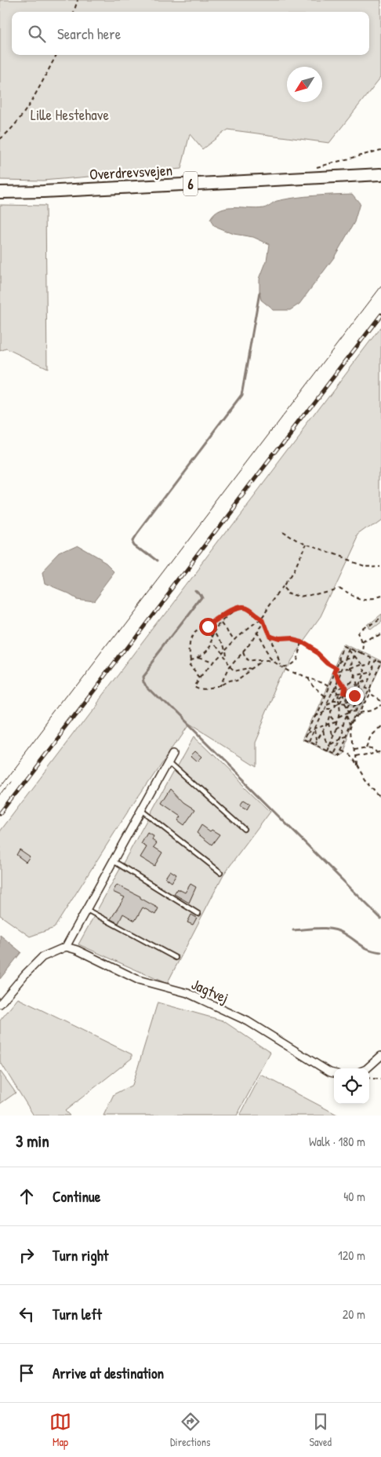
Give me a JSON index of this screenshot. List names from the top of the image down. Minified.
{"streets":{"main road":["Overdrevsvejen","6"],"street":["Jagtvej"]},"parks":["Lille Hestehave"],"north":"bottom left","page":{"search":"Search here","heading":["3 min","Walk · 180 m"],"list":[["Continue","40 m"],["Turn right","120 m"],["Turn left","20 m"],"Arrive at destination"],"nav":["Map","Directions","Saved"]}}
